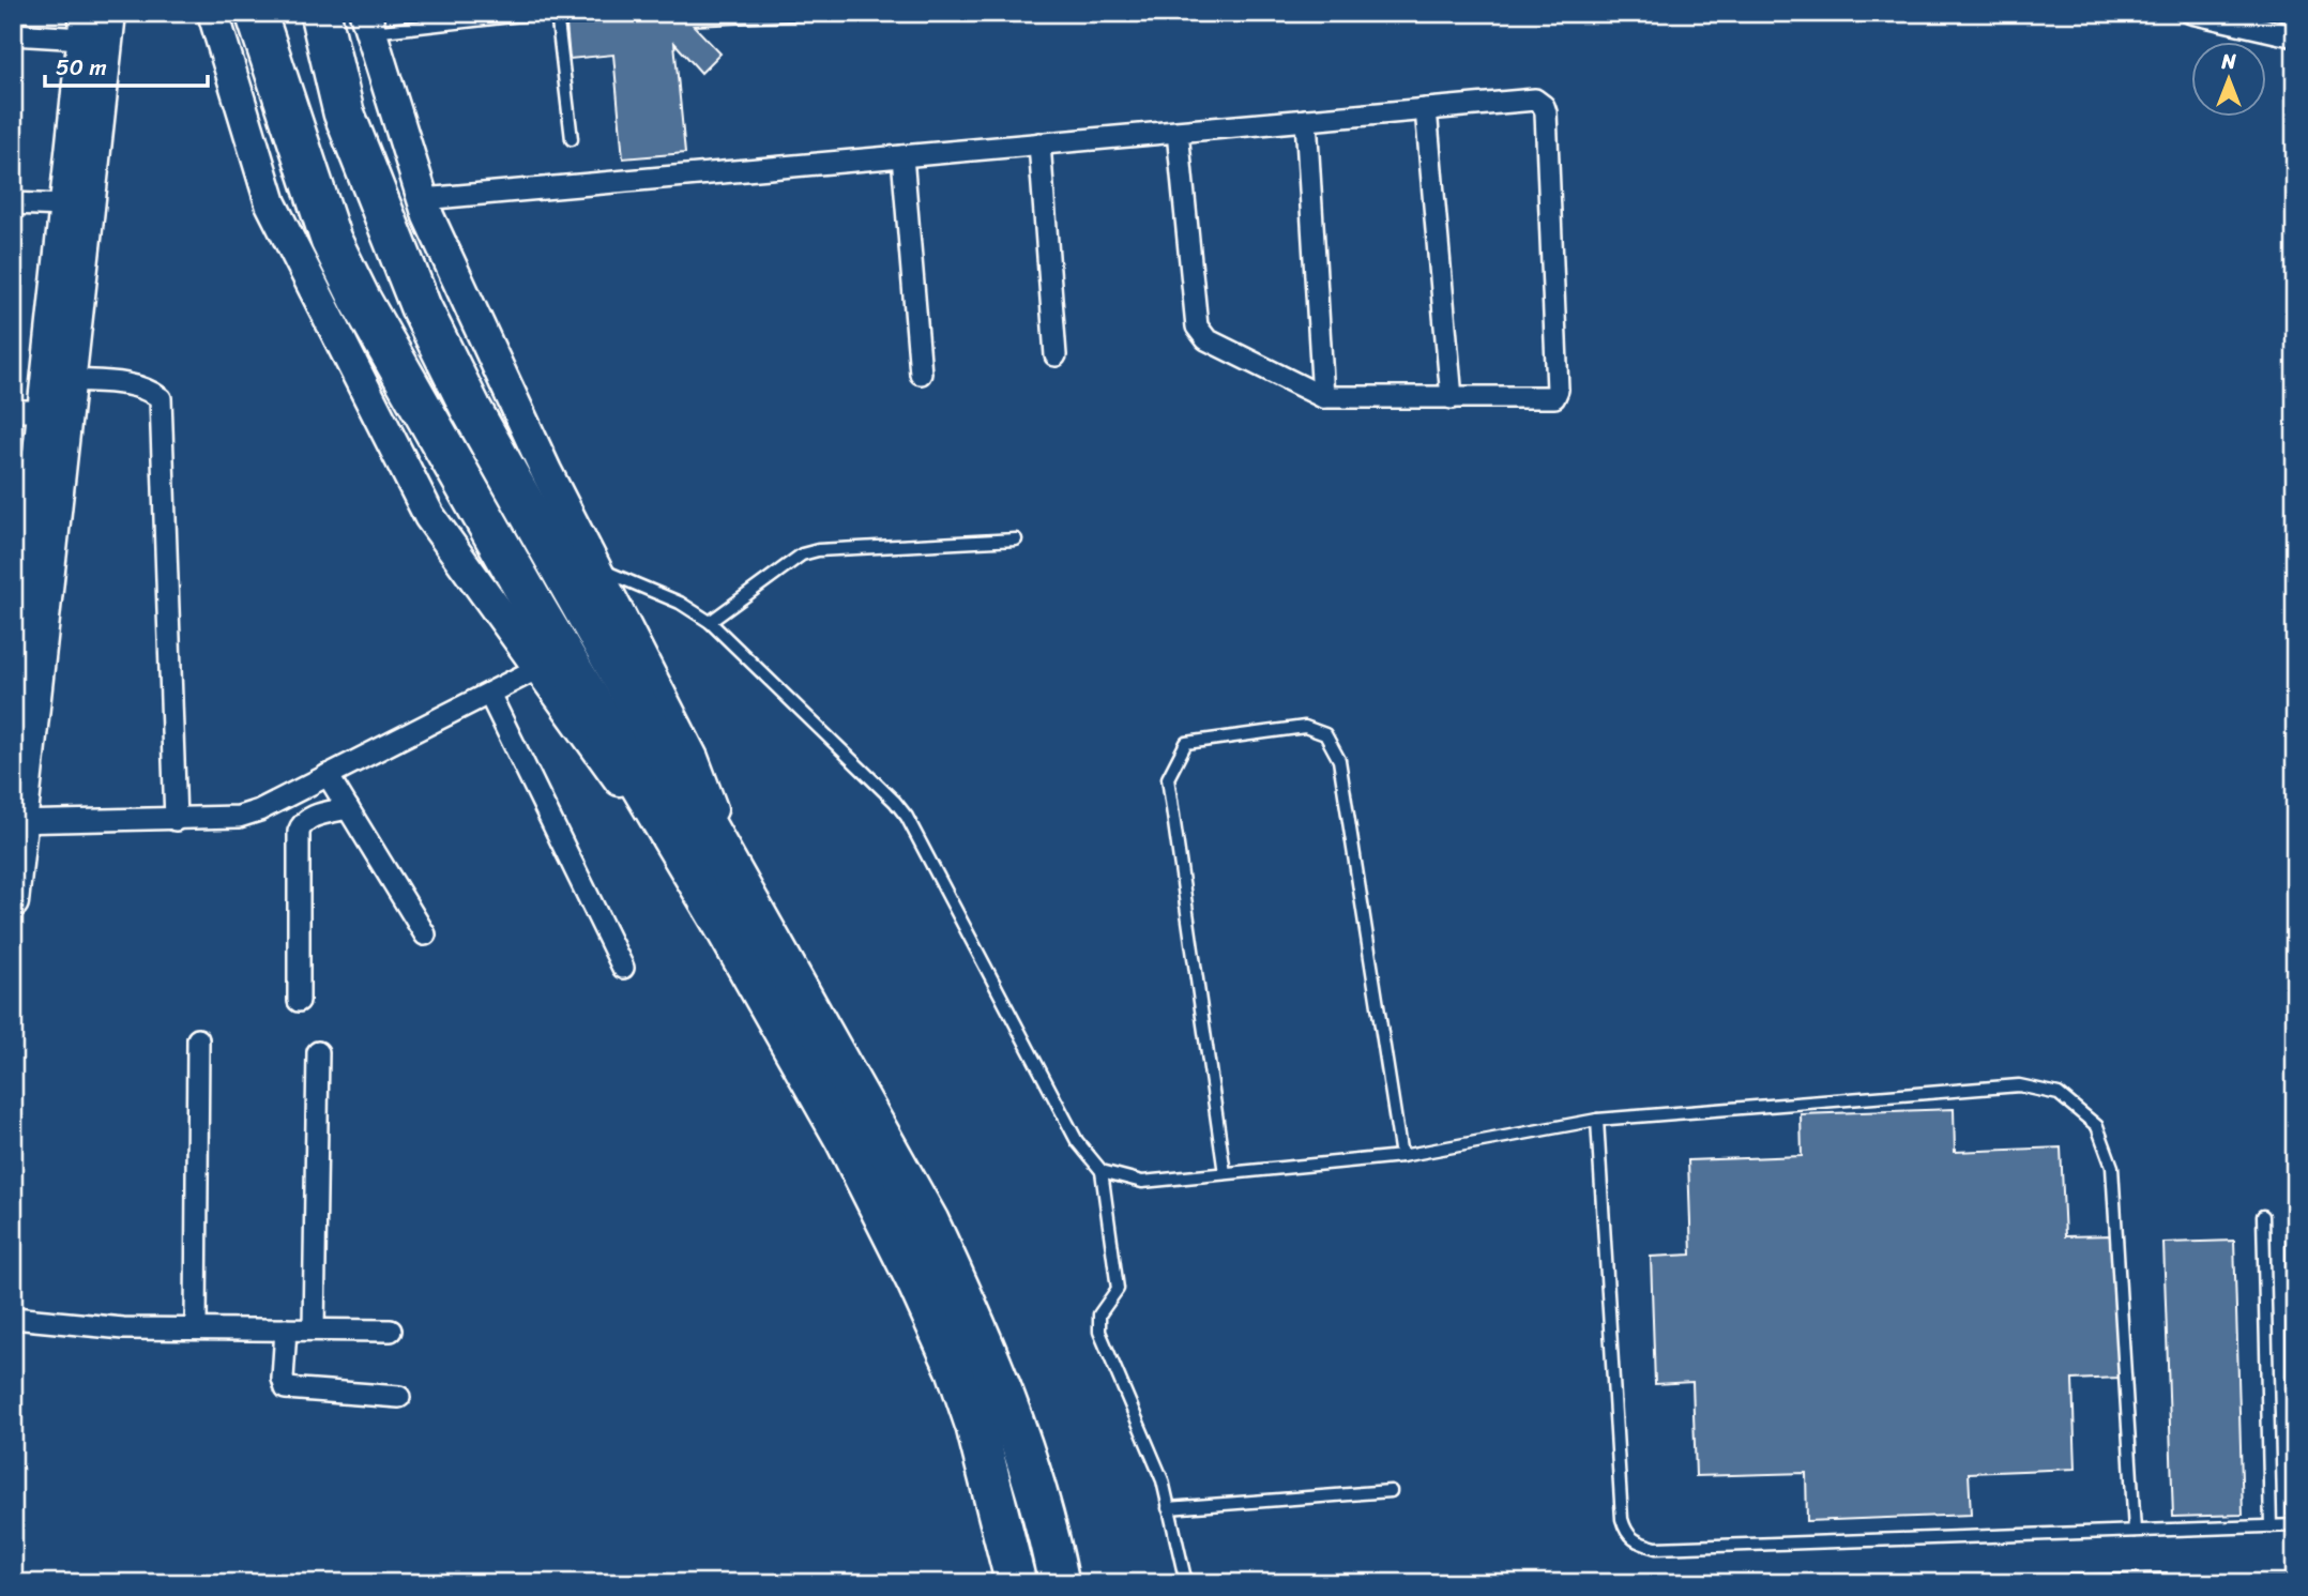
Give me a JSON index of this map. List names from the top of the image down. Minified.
{"scale_bar":"50 m","north":"top"}
